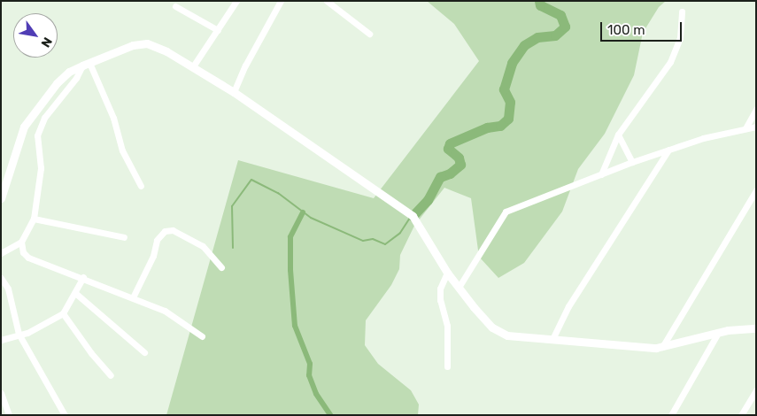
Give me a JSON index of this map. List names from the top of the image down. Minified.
{"scale_bar":"100 m","north":"bottom right"}
